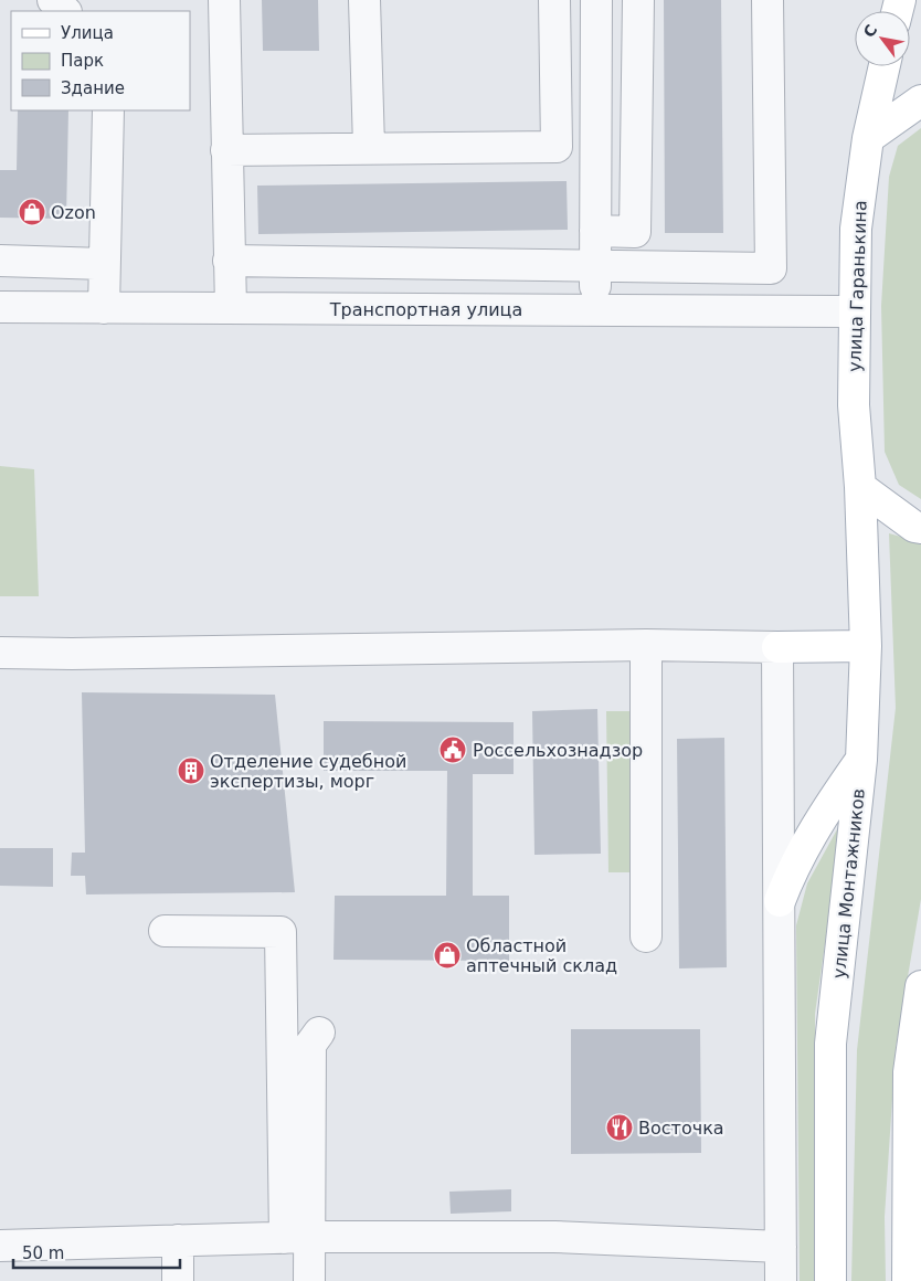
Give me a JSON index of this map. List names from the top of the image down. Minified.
{"streets":{"main road":["улица Гаранькина","улица Монтажников"],"street":["Транспортная улица"]},"crossings":[["улица Гаранькина","Транспортная улица"],["улица Гаранькина","улица Монтажников"]],"places":{"shop":["Ozon","Областной аптечный склад"],"public building":["Россельхознадзор"],"building":["Отделение судебной экспертизы, морг"],"restaurant":["Восточка"]},"legend":["Улица","Парк","Здание"],"scale_bar":"50 m","north":"top left"}
